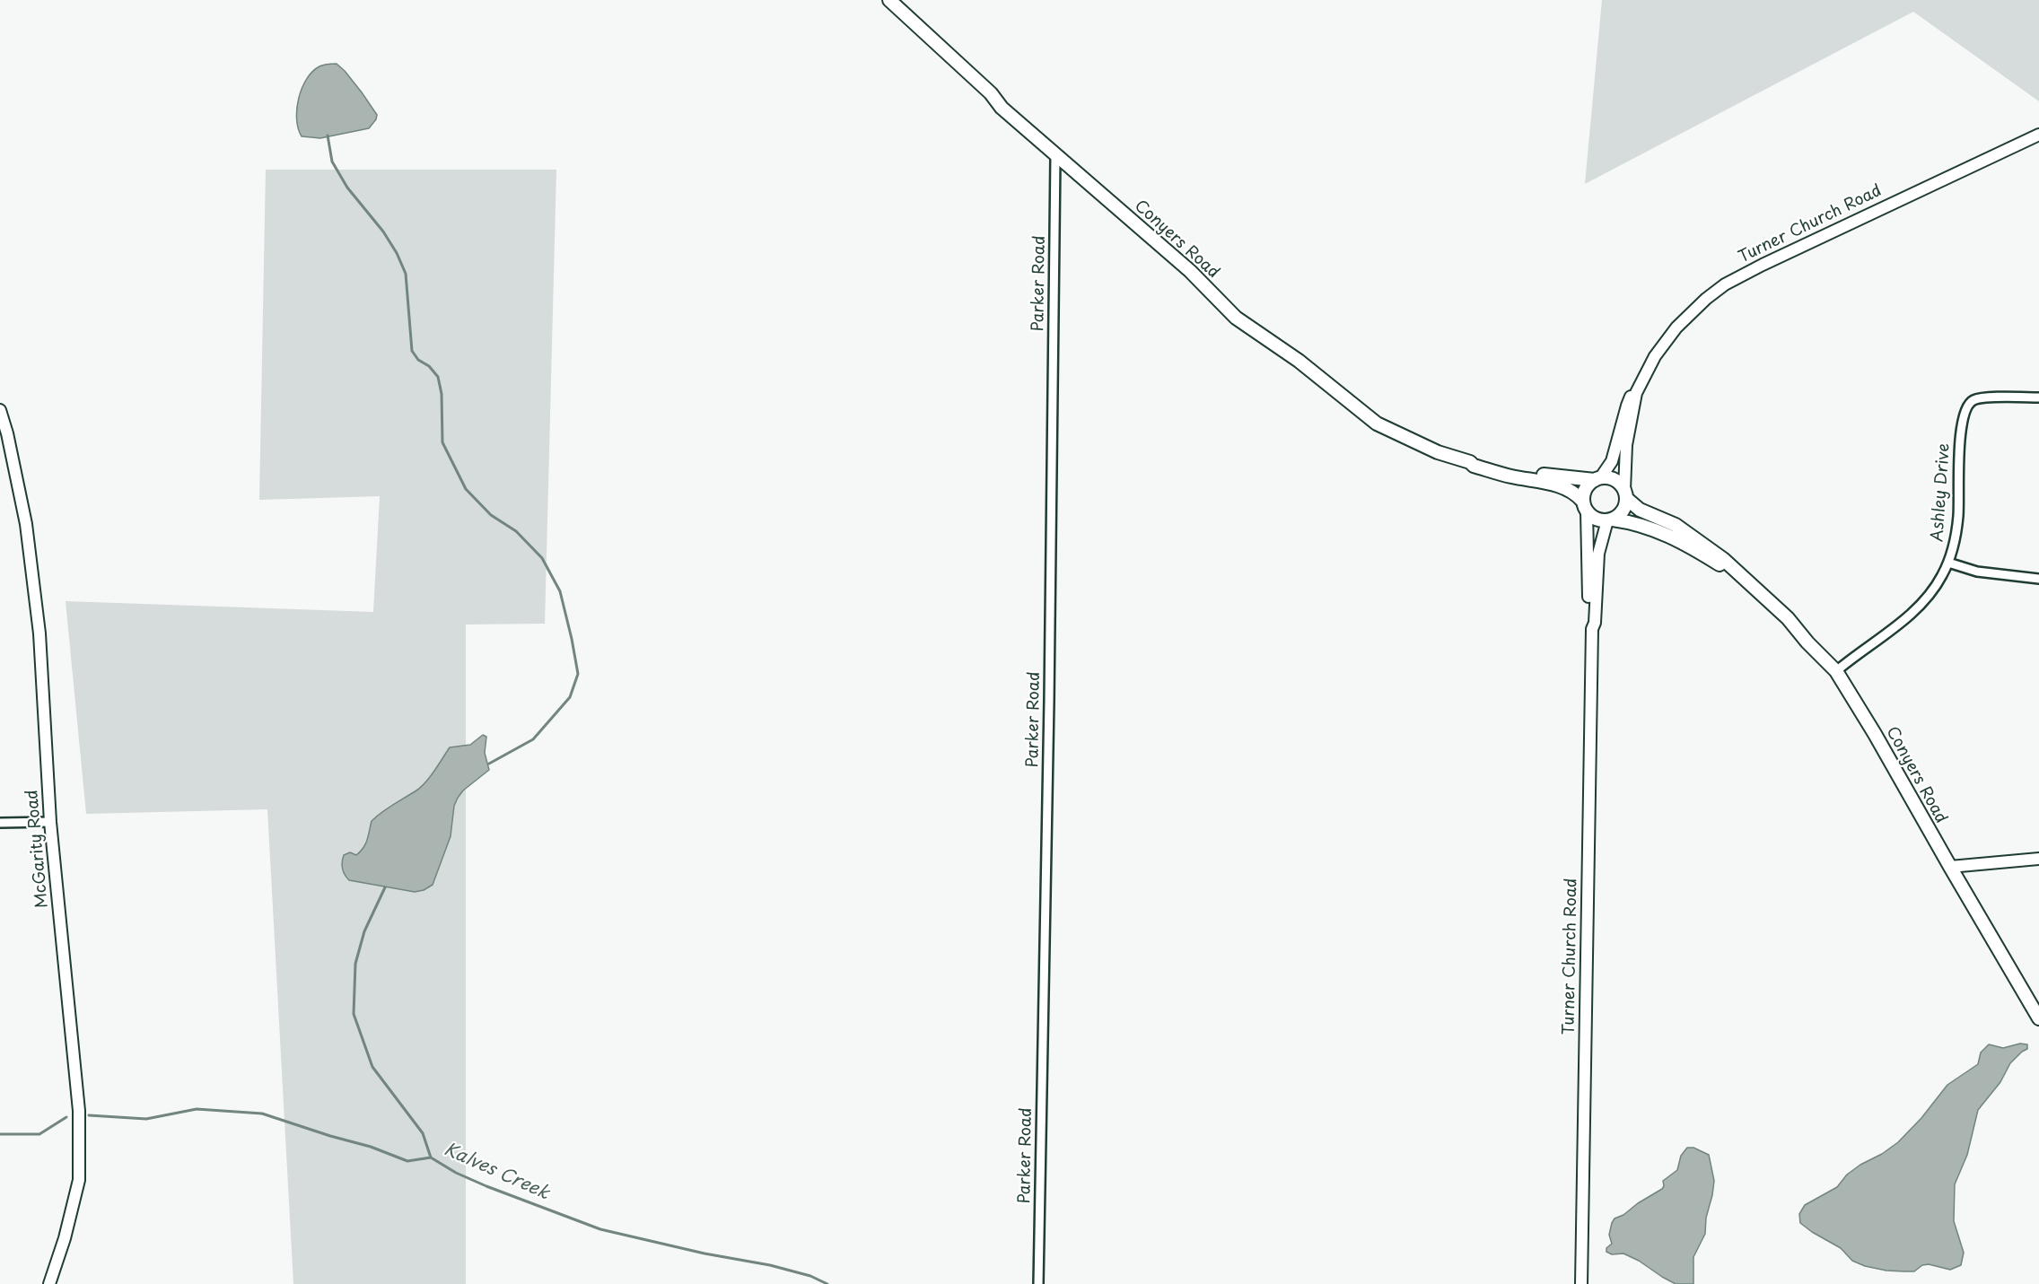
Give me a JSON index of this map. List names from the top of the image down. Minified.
{"streets":{"main road":["Conyers Road"],"street":["Turner Church Road","Parker Road","Ashley Drive","McGarity Road"]},"crossings":[["Turner Church Road","Conyers Road"],["Conyers Road","Parker Road"],["Conyers Road","Ashley Drive"]],"water":["Kalves Creek"]}
